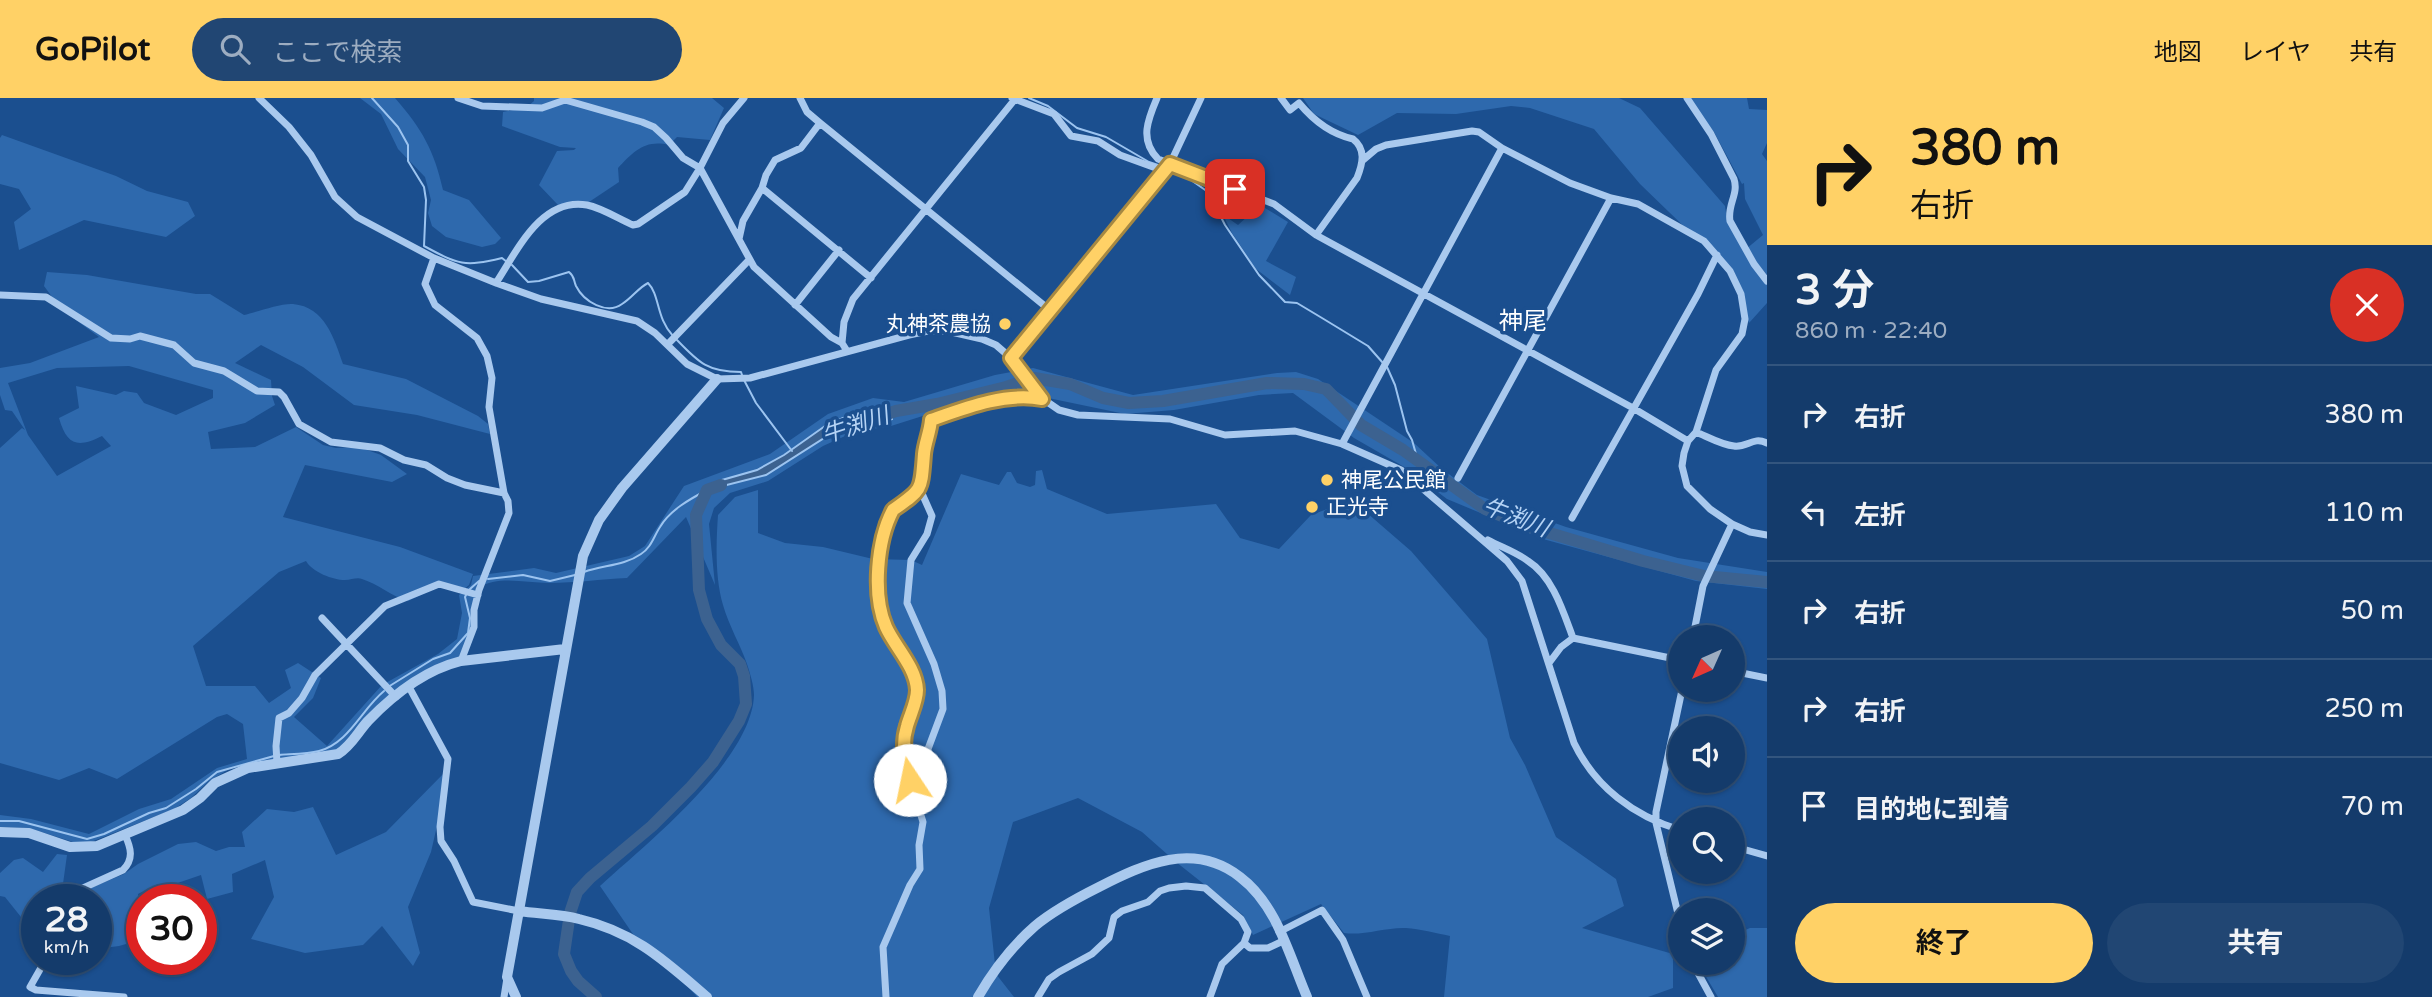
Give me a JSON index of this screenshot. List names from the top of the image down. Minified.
{"districts":["神尾"],"water":["牛渕川"],"places":["丸神茶農協","神尾公民館","正光寺"],"north":"bottom left","page":{"header":"GoPilot","search":"ここで検索","nav":["地図","レイヤ","共有"],"turn":["380 m","右折"],"heading":["3 分","860 m · 22:40"],"list":[{"name":"右折","value":"380 m"},{"name":"左折","value":"110 m"},{"name":"右折","value":"50 m"},{"name":"右折","value":"250 m"},{"name":"目的地に到着","value":"70 m"}],"speed":"28 km/h","limit":"30","buttons":["終了","共有"]}}
